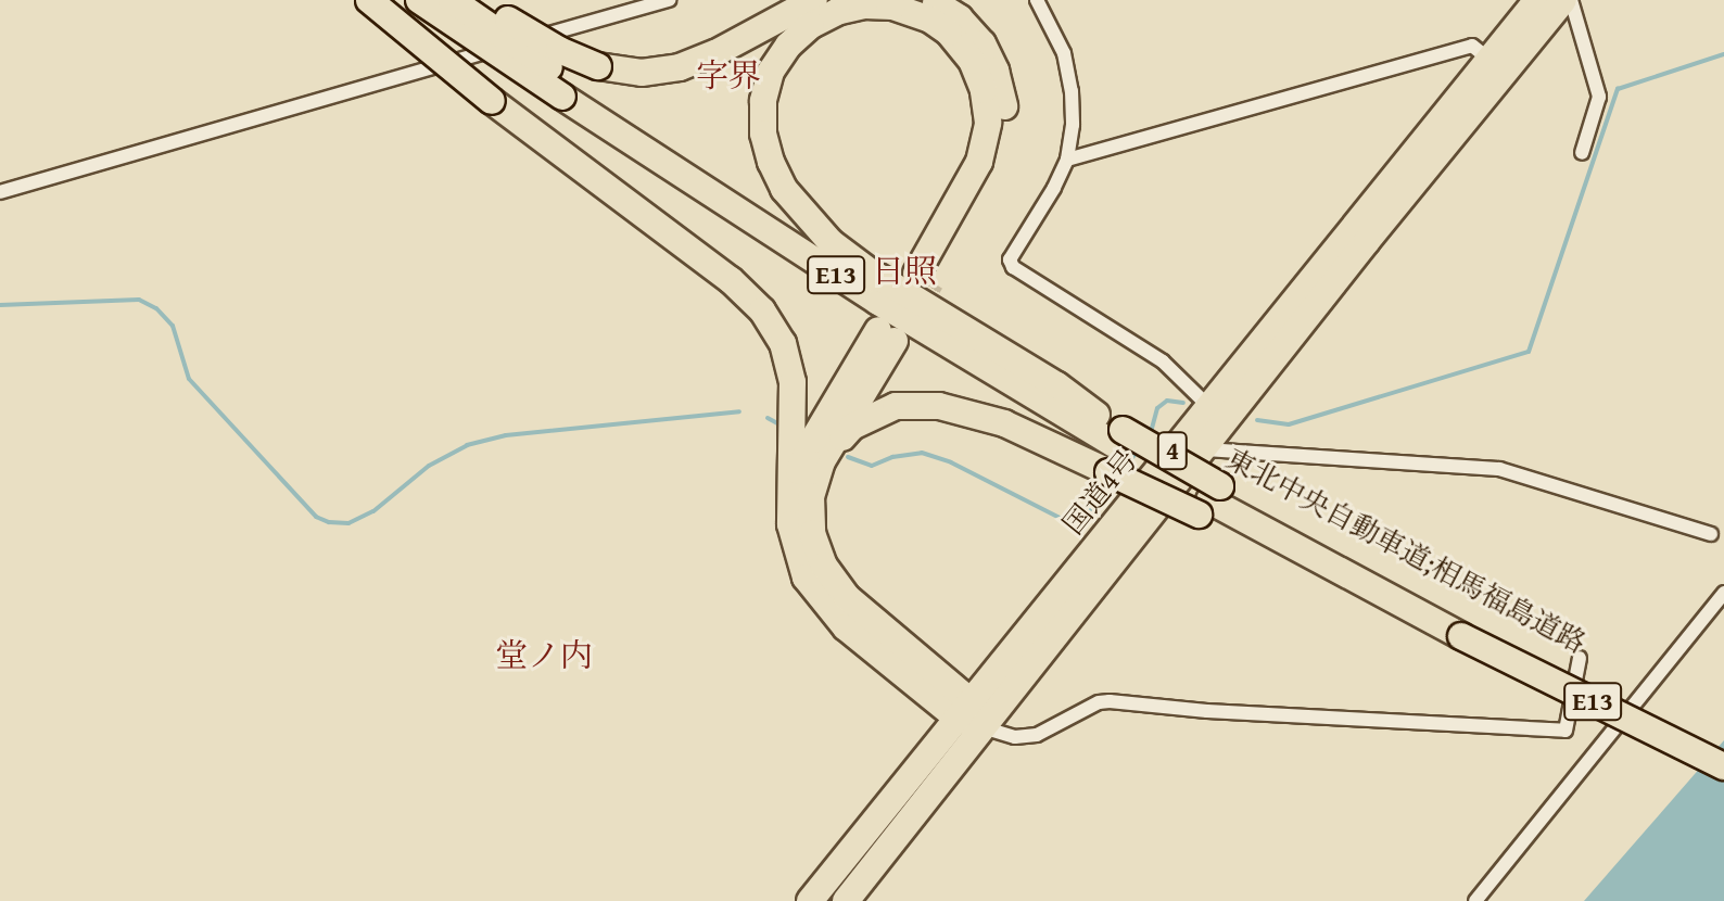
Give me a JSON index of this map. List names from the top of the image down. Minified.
{"streets":{"highway":["E13","4","国道4号","東北中央自動車道;相馬福島道路"]},"districts":["字界","日照","堂ノ内"]}
